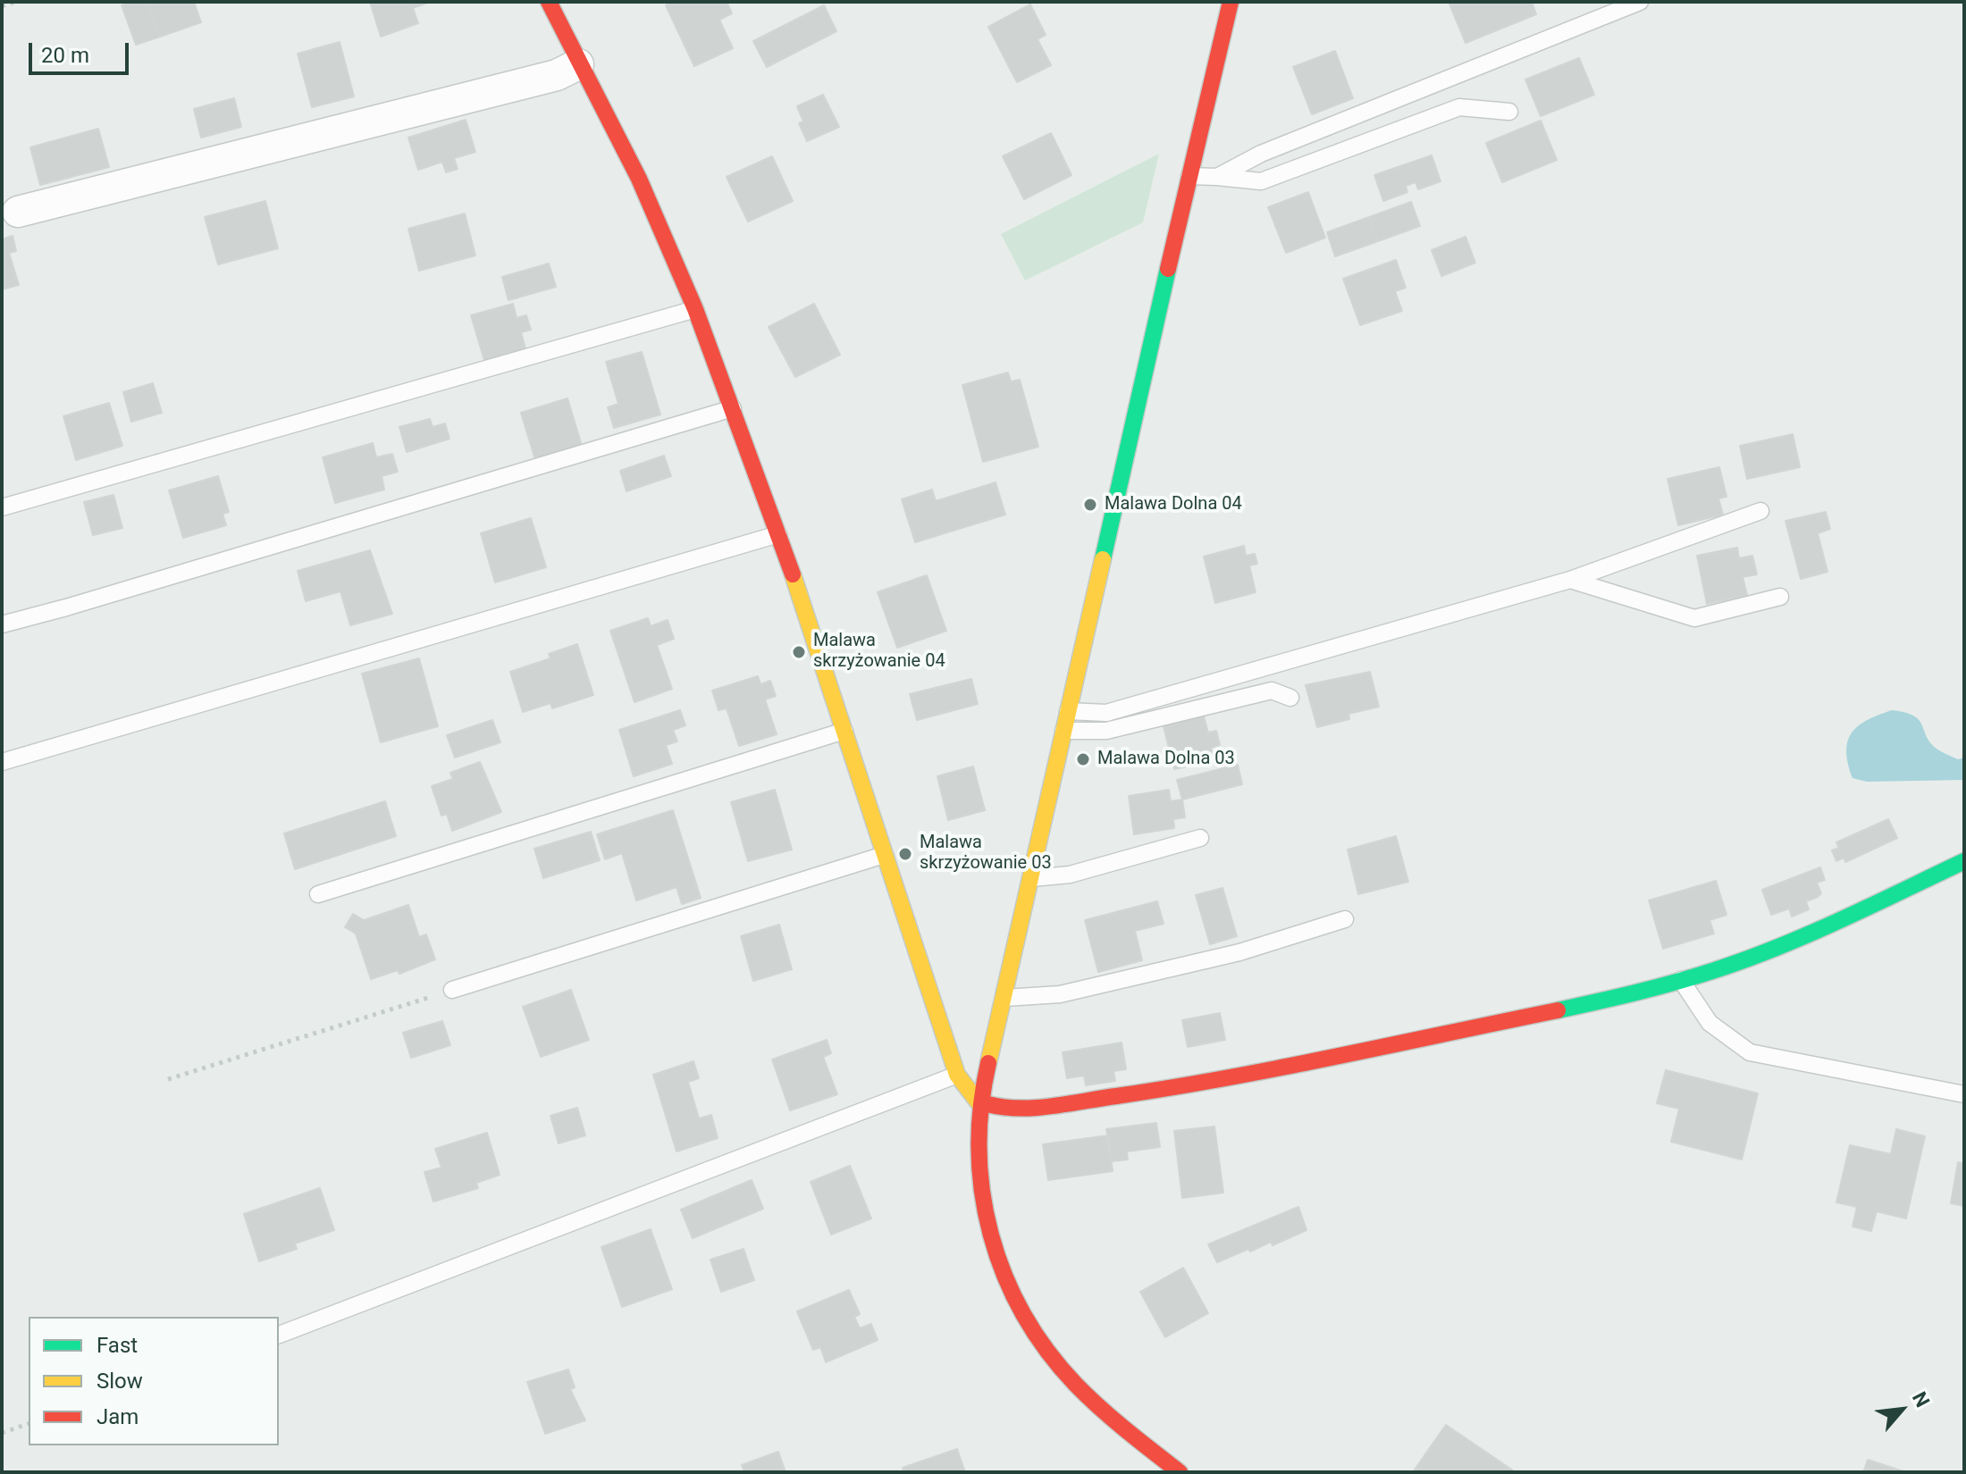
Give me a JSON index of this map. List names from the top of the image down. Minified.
{"places":["Malawa Dolna 04","Malawa skrzyżowanie 04","Malawa Dolna 03","Malawa skrzyżowanie 03"],"legend":["Fast","Slow","Jam"],"scale_bar":"20 m","north":"top right"}
